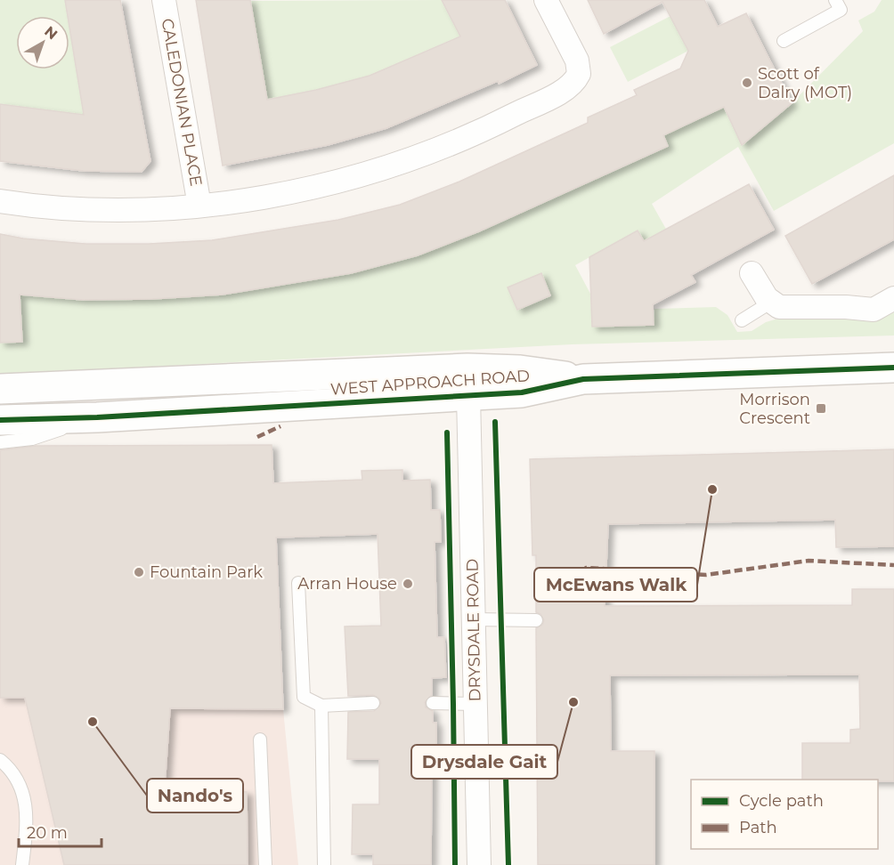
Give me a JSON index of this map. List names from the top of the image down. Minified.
{"streets":{"street":["CALEDONIAN PLACE","WEST APPROACH ROAD","DRYSDALE ROAD"]},"crossings":[["WEST APPROACH ROAD","DRYSDALE ROAD"]],"places":{"other":["Scott of Dalry (MOT)","McEwans Walk","Fountain Park","Arran House","Drysdale Gait","Nando's"],"transit":["Morrison Crescent"]},"legend":["Cycle path","Path"],"scale_bar":"20 m","north":"top right"}
